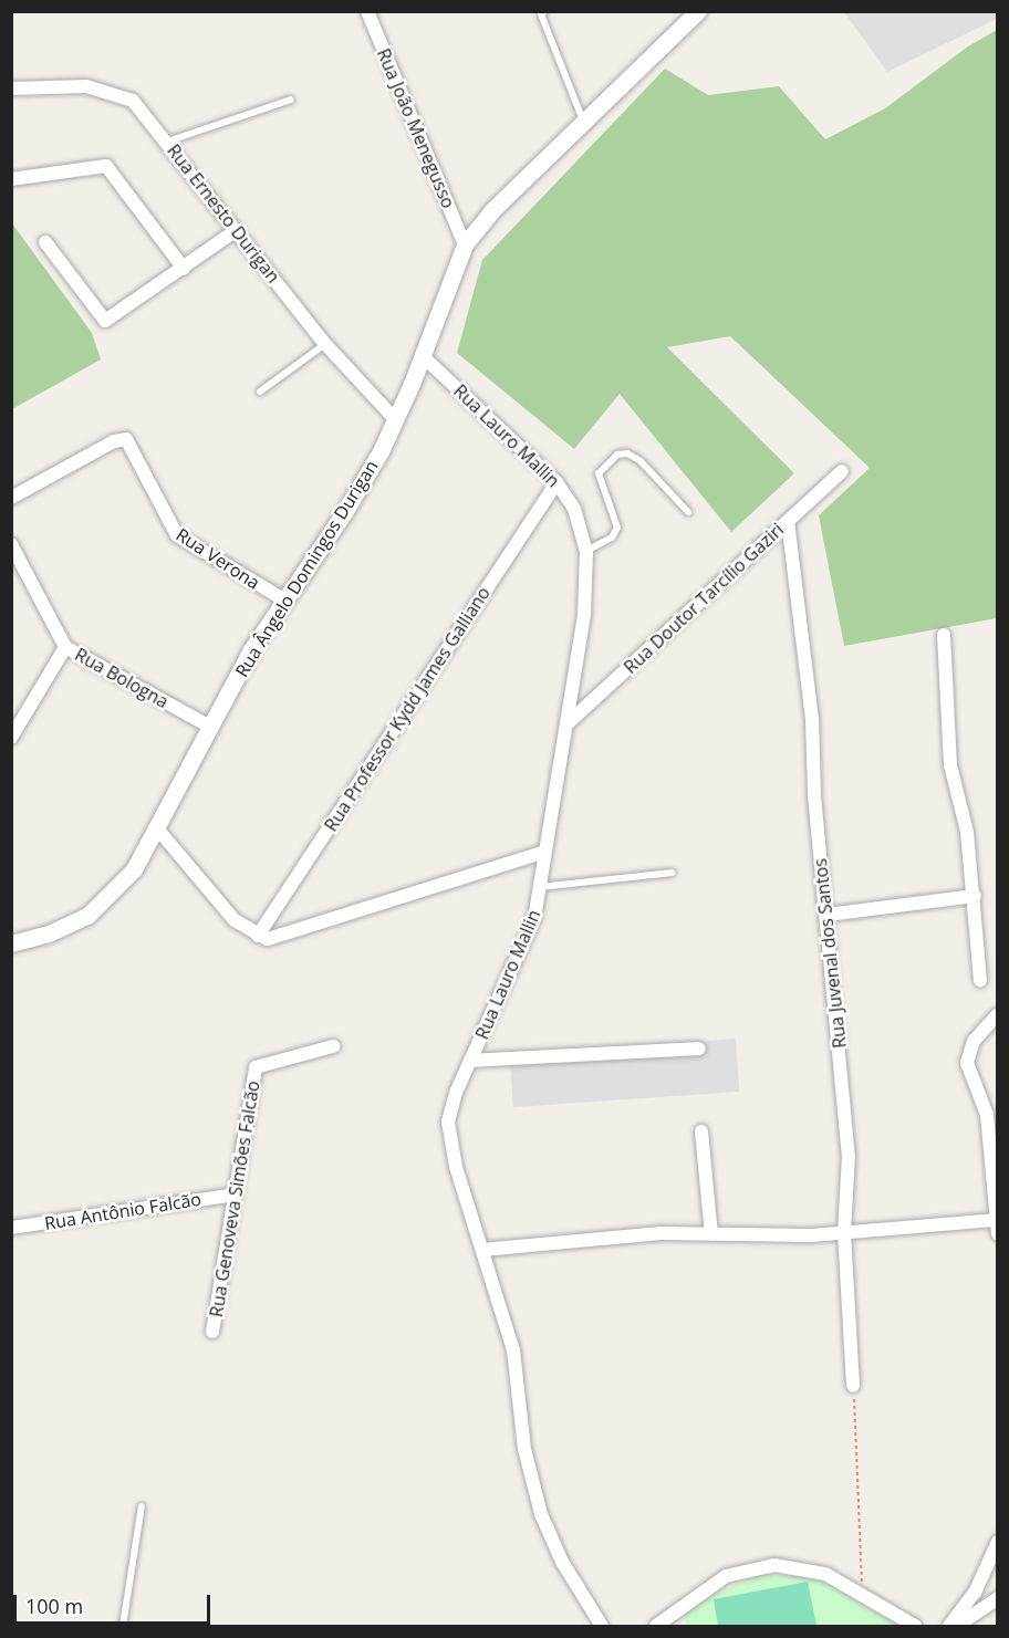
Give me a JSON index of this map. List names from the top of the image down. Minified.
{"streets":{"street":["Rua João Menegusso","Rua Ernesto Durigan","Rua Lauro Mallin","Rua Verona","Rua Ângelo Domingos Durigan","Rua Doutor Tarcílio Gaziri","Rua Bologna","Rua Professor Kydd James Galliano","Rua Juvenal dos Santos","Rua Genoveva Simões Falcão","Rua Antônio Falcão"]},"crossings":[["Rua João Menegusso","Rua Ângelo Domingos Durigan"],["Rua Ernesto Durigan","Rua Ângelo Domingos Durigan"],["Rua Lauro Mallin","Rua Ângelo Domingos Durigan"],["Rua Lauro Mallin","Rua Doutor Tarcílio Gaziri"],["Rua Lauro Mallin","Rua Professor Kydd James Galliano"],["Rua Verona","Rua Ângelo Domingos Durigan"],["Rua Ângelo Domingos Durigan","Rua Bologna"],["Rua Doutor Tarcílio Gaziri","Rua Juvenal dos Santos"],["Rua Genoveva Simões Falcão","Rua Antônio Falcão"]],"scale_bar":"100 m"}
